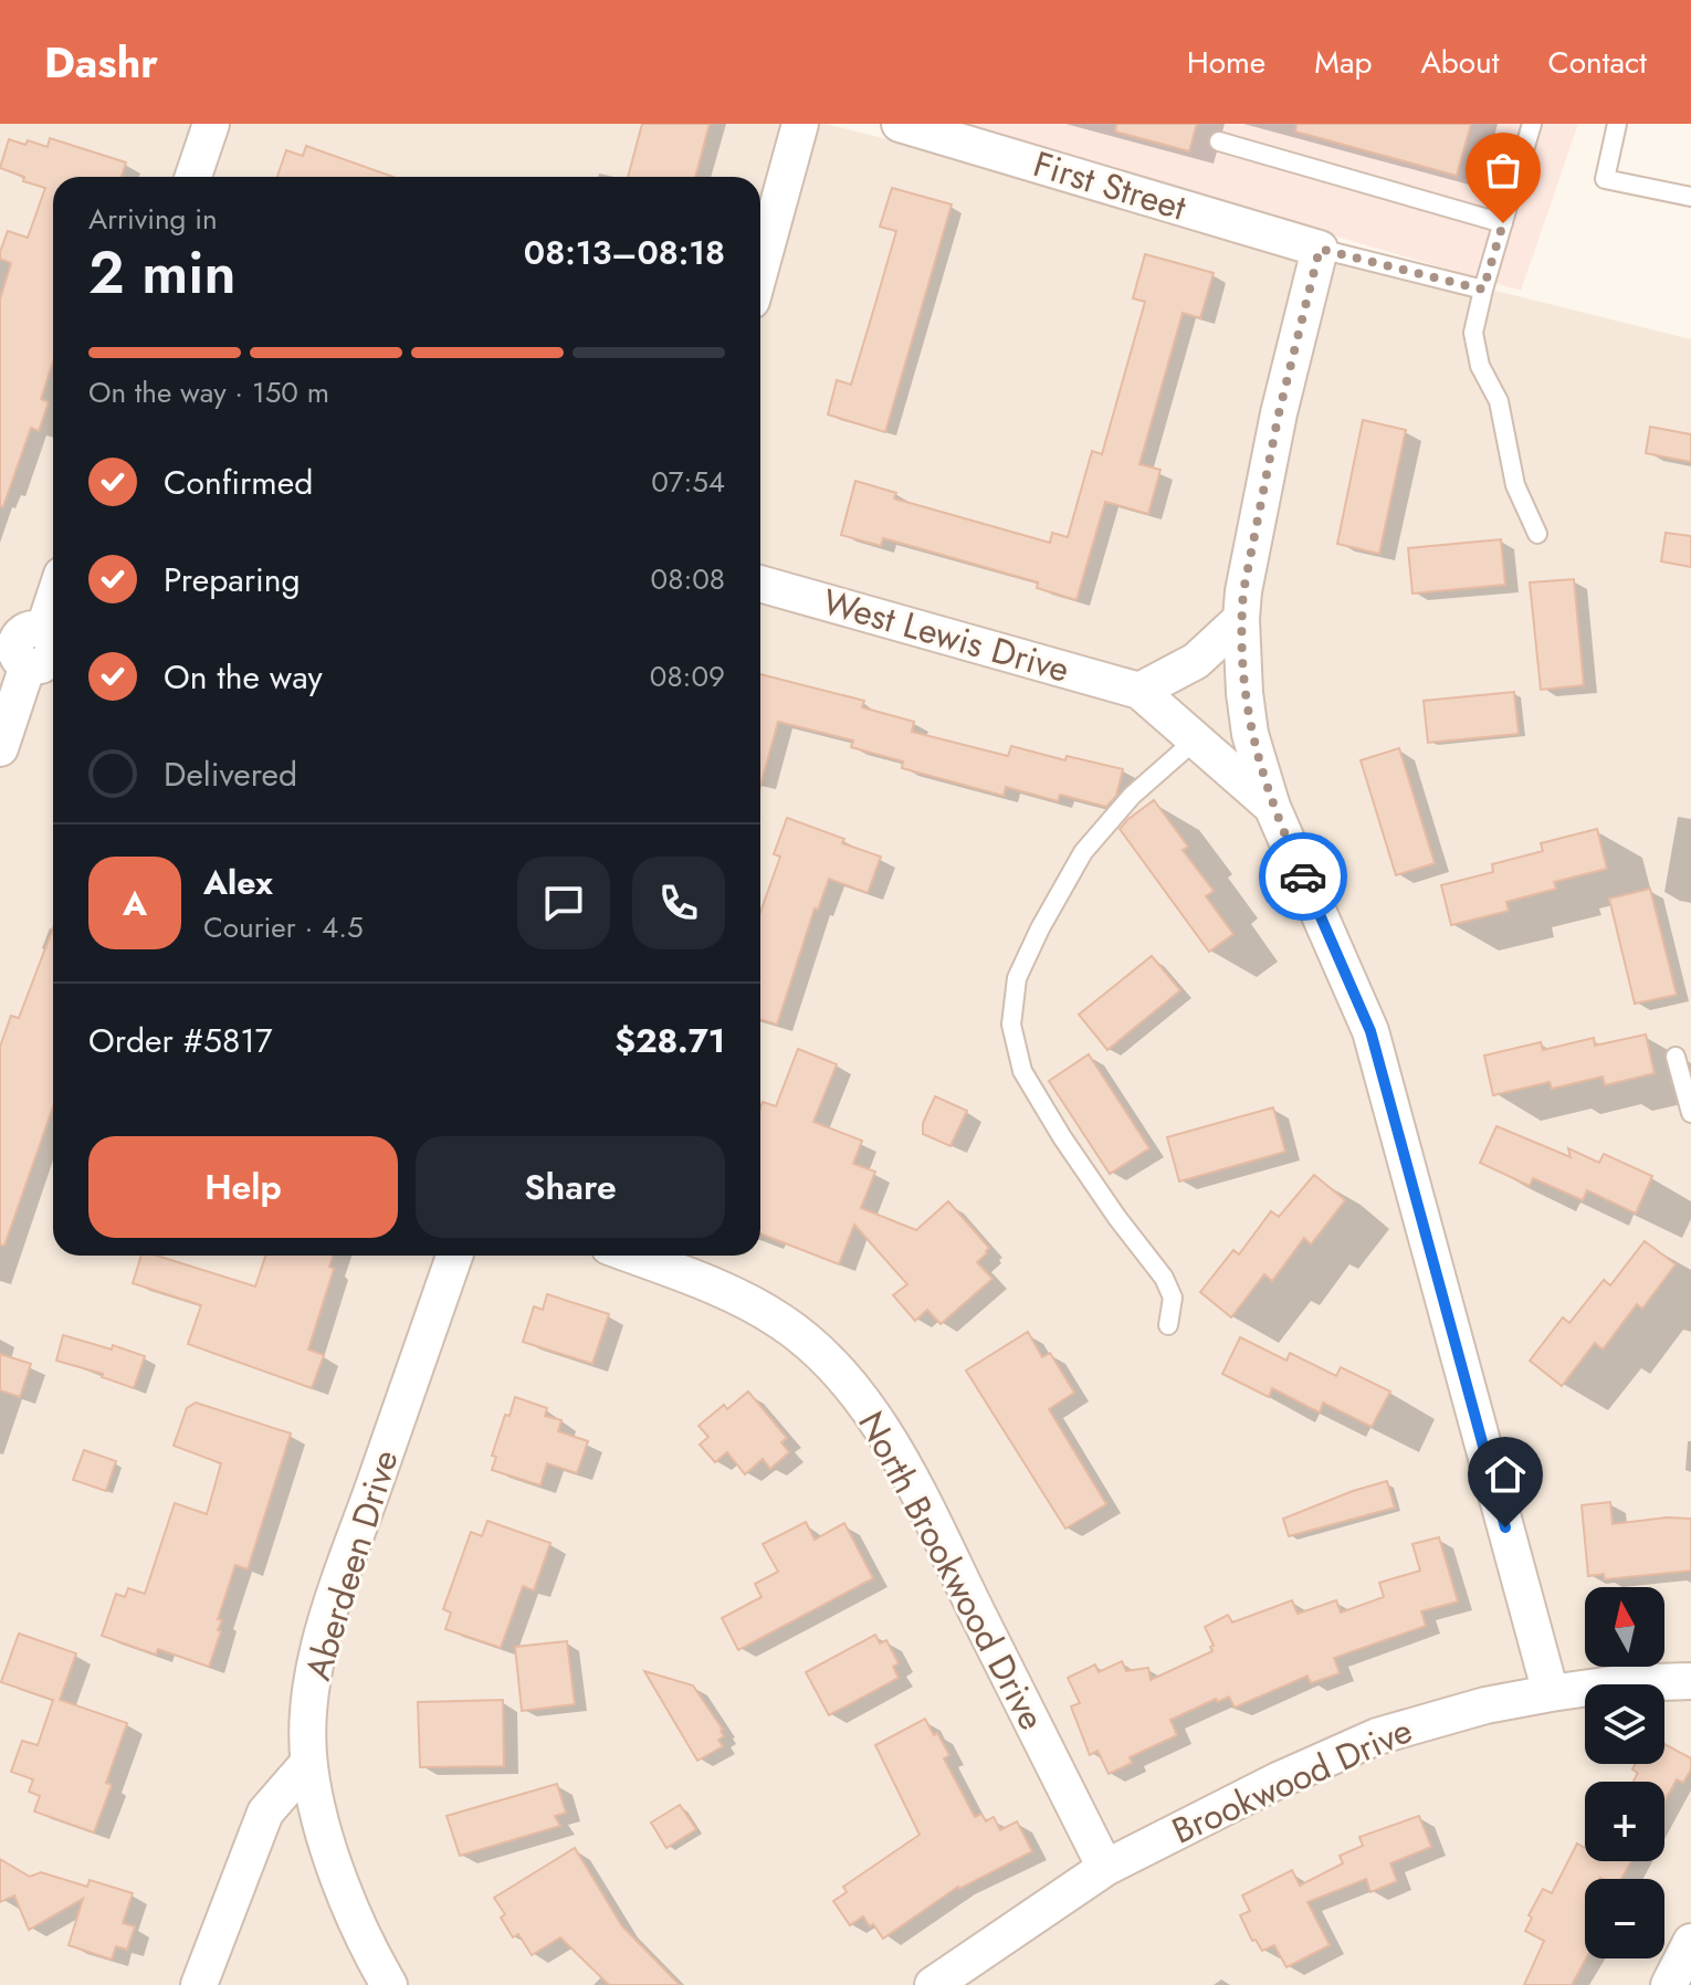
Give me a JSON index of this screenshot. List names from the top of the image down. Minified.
{"streets":{"street":["First Street","West Lewis Drive","Aberdeen Drive","North Brookwood Drive","Brookwood Drive"]},"crossings":[["North Brookwood Drive","Brookwood Drive"]],"north":"top","page":{"header":"Dashr","nav":["Home","Map","About","Contact"],"heading":["2 min","Arriving in","08:13–08:18"],"panel":["Alex","Courier · 4.5","Order #5817","$28.71"],"bar":"On the way · 150 m","list":[["Confirmed","07:54"],["Preparing","08:08"],["On the way","08:09"],"Delivered"],"round":"A","buttons":["Help","Share"],"map_buttons":["+","−"]}}
